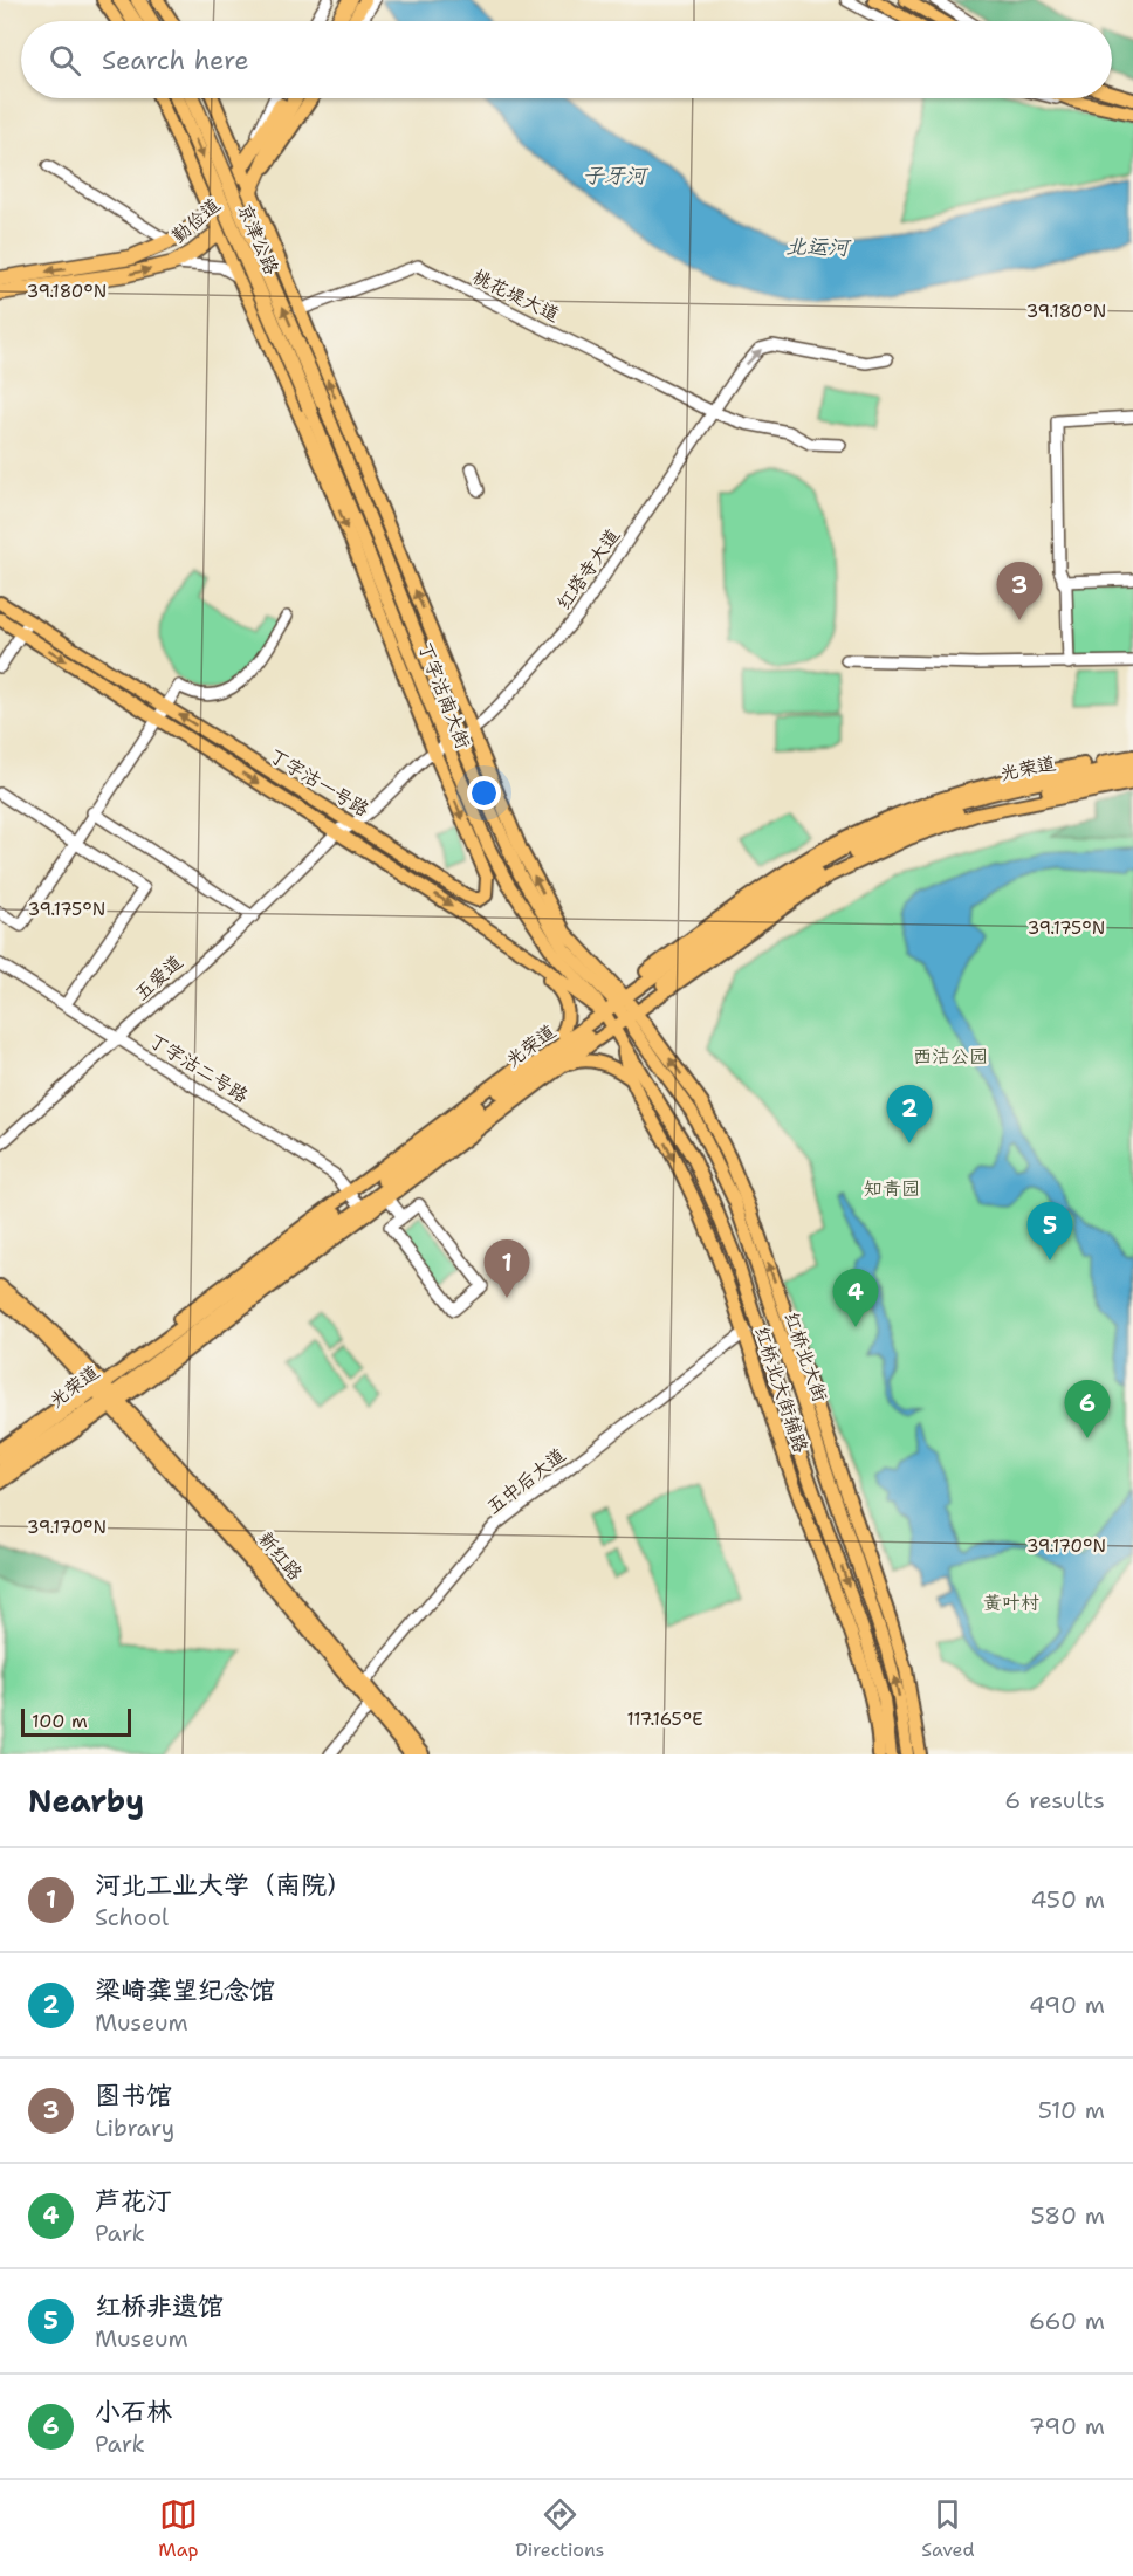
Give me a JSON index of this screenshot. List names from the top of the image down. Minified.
{"streets":{"highway":["勤俭道","京津公路"],"main road":["丁字沽南大街","光荣道","丁字沽一号路","红桥北大街","红桥北大街辅路","新红路"],"street":["桃花堤大道","红塔寺大道","五爱道","丁字沽二号路","五中后大道"]},"crossings":[["京津公路","丁字沽南大街"],["桃花堤大道","红塔寺大道"],["红塔寺大道","丁字沽南大街"],["红塔寺大道","丁字沽一号路"],["红塔寺大道","五爱道"],["丁字沽南大街","光荣道"],["丁字沽南大街","丁字沽一号路"],["丁字沽南大街","五爱道"],["丁字沽南大街","红桥北大街"],["光荣道","丁字沽一号路"],["光荣道","丁字沽二号路"],["光荣道","红桥北大街"],["光荣道","新红路"],["丁字沽一号路","五爱道"],["丁字沽一号路","红桥北大街"],["五爱道","丁字沽二号路"],["红桥北大街","红桥北大街辅路"],["红桥北大街辅路","五中后大道"],["五中后大道","新红路"]],"water":["子牙河","北运河"],"parks":["西沽公园","知青园","黄叶村"],"scale_bar":"100 m","page":{"search":"Search here","pins":["3","2","5","1","4","6"],"scale":"100 m","heading":["Nearby","6 results"],"list":[{"mark":"1","name":"河北工业大学（南院）","note":"School","value":"450 m"},{"mark":"2","name":"梁崎龚望纪念馆","note":"Museum","value":"490 m"},{"mark":"3","name":"图书馆","note":"Library","value":"510 m"},{"mark":"4","name":"芦花汀","note":"Park","value":"580 m"},{"mark":"5","name":"红桥非遗馆","note":"Museum","value":"660 m"},{"mark":"6","name":"小石林","note":"Park","value":"790 m"}],"nav":["Map","Directions","Saved"]},"coordinates":["39.180°N","39.175°N","39.170°N","117.165°E"]}
